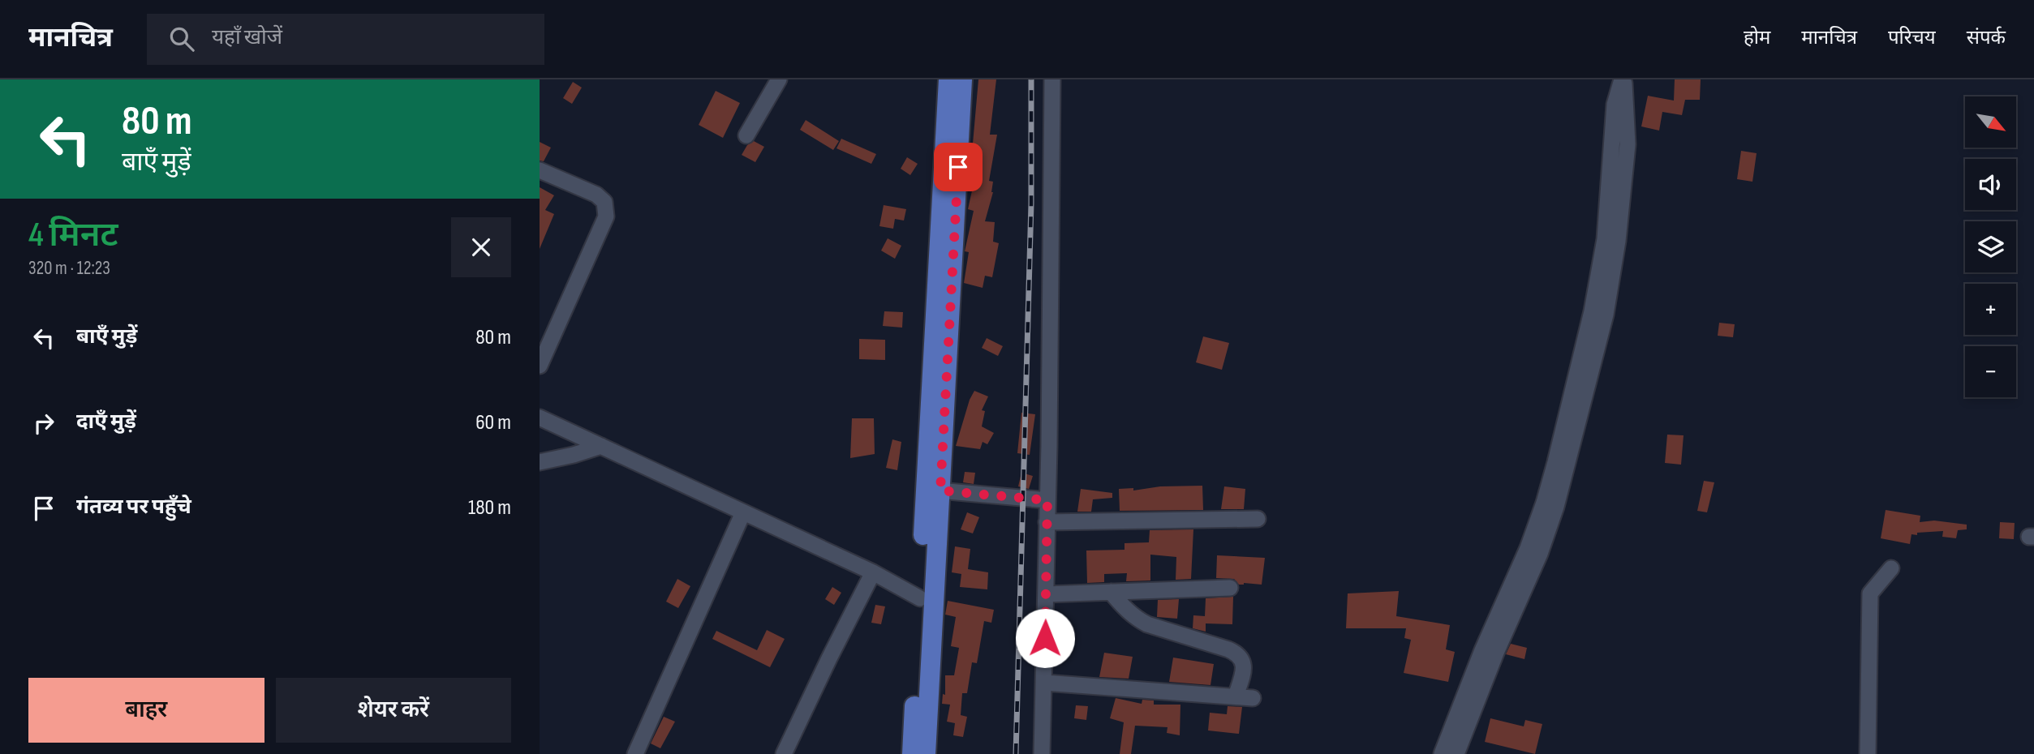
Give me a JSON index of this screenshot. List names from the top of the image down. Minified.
{"north":"bottom right","page":{"header":"मानचित्र","search":"यहाँ खोजें","nav":["होम","मानचित्र","परिचय","संपर्क"],"turn":["80 m","बाएँ मुड़ें"],"map_buttons":["+","−"],"heading":["4 मिनट","320 m · 12:23"],"list":[{"name":"बाएँ मुड़ें","value":"80 m"},{"name":"दाएँ मुड़ें","value":"60 m"},{"name":"गंतव्य पर पहुँचे","value":"180 m"}],"buttons":["बाहर","शेयर करें"]}}
